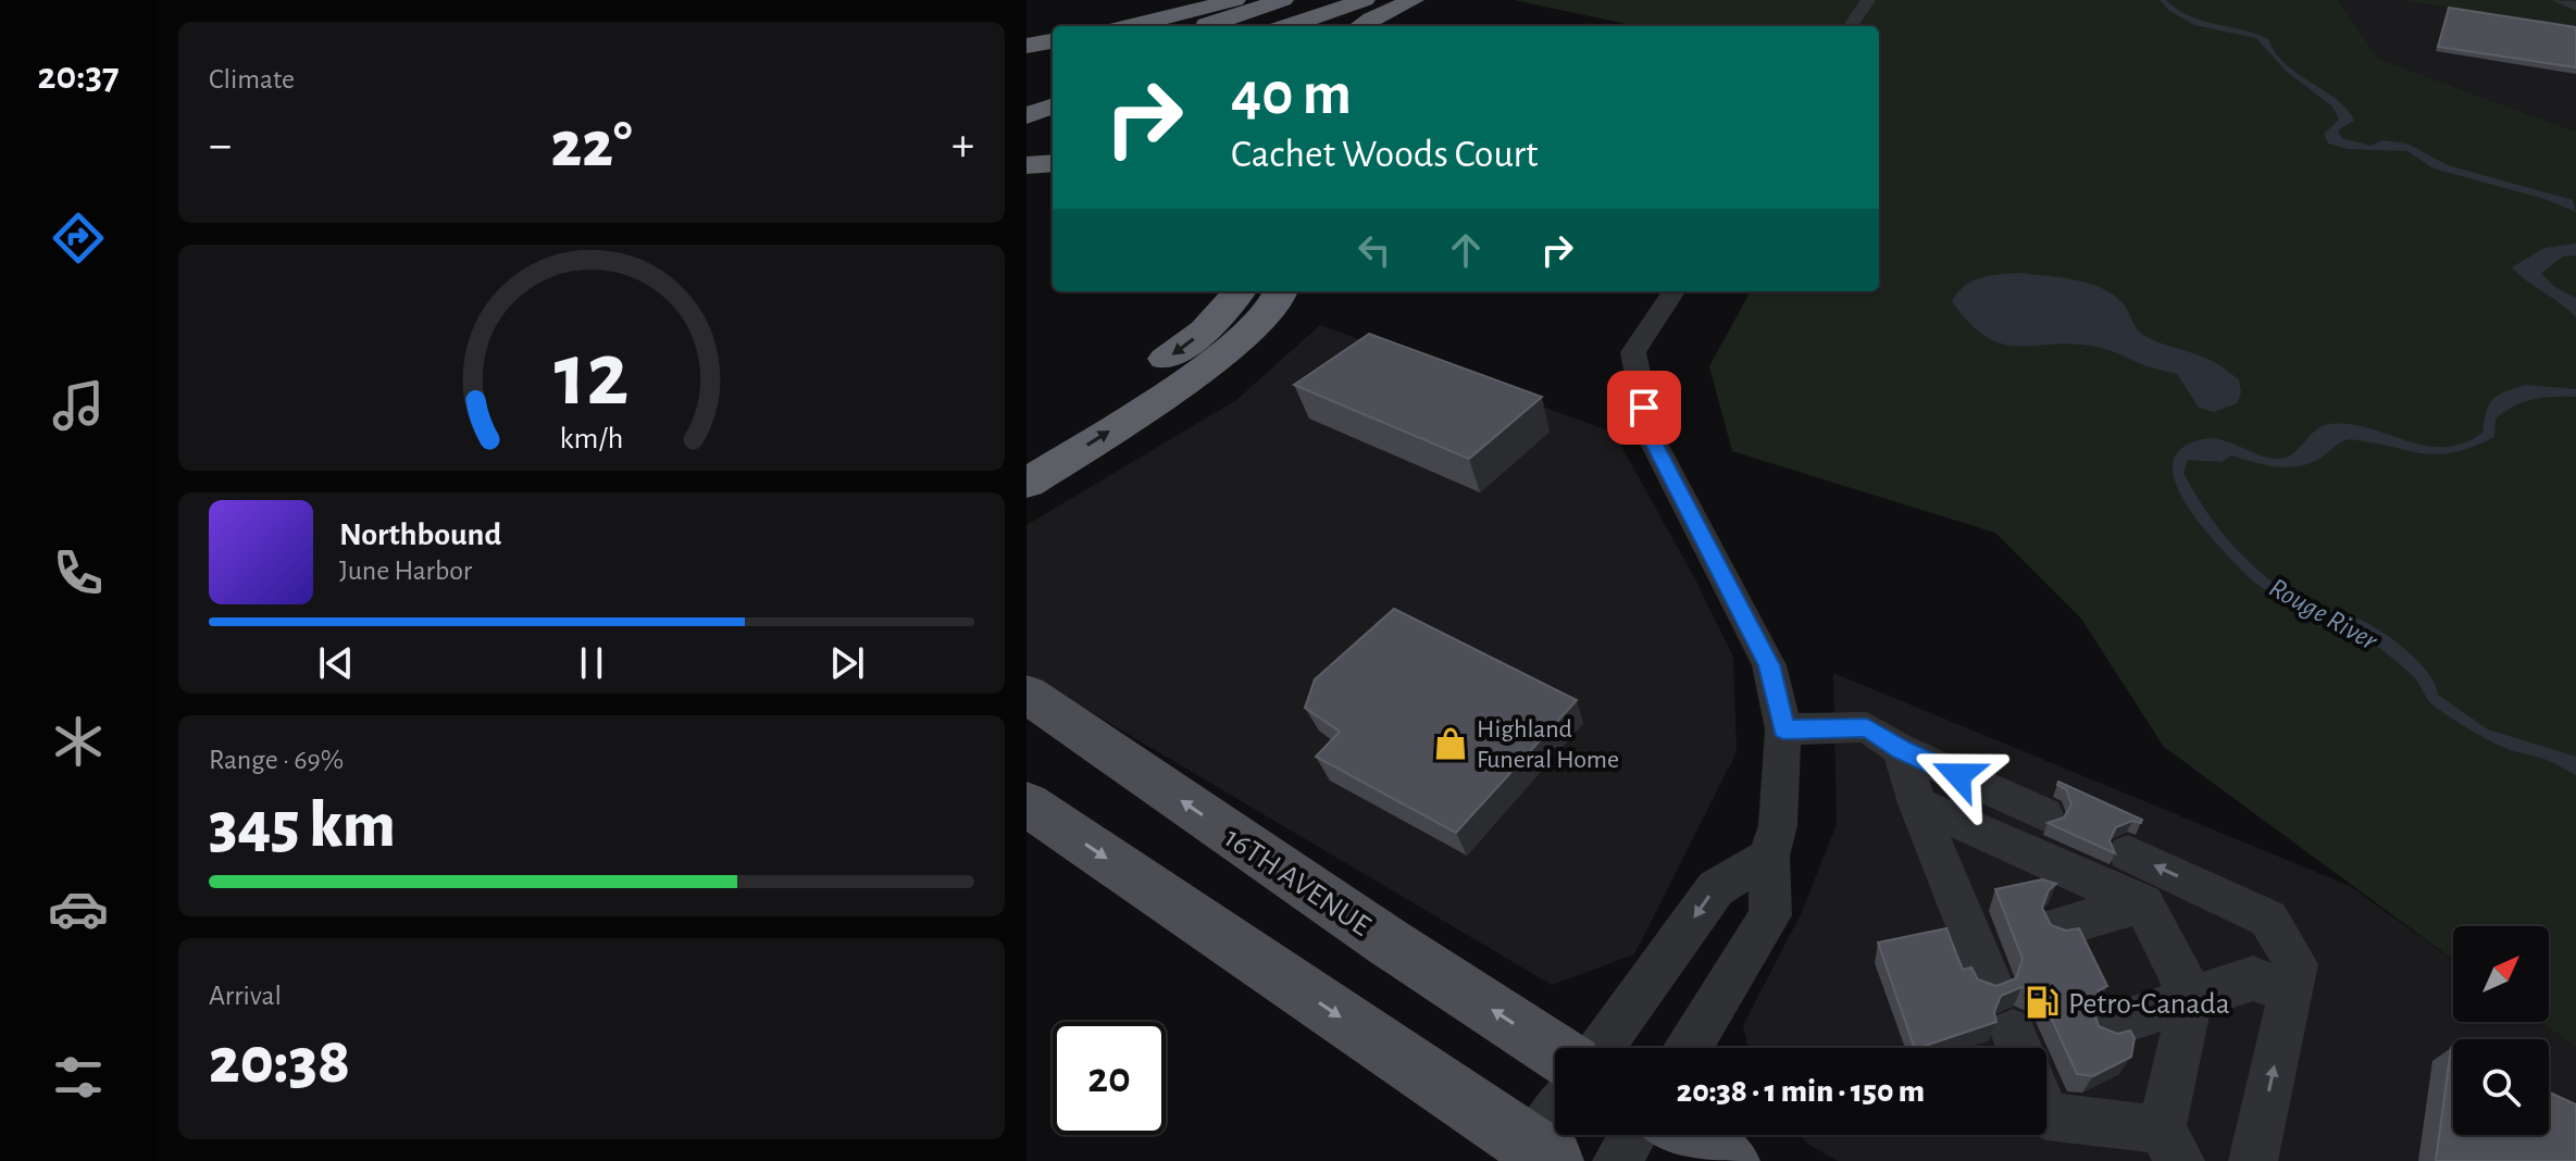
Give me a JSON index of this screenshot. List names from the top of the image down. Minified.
{"streets":{"main road":["16TH AVENUE"]},"water":["Rouge River"],"places":{"shop":["Highland Funeral Home"],"fuel station":["Petro-Canada"]},"north":"top right","page":{"tabs":"20:37","tile":["Climate",["Range · 69%","345 km"],["Arrival","20:38"]],"turn":["40 m","Cachet Woods Court"],"heat":["−","22°","+"],"song":["Northbound","June Harbor"],"limit":"20","trip":"20:38 · 1 min · 150 m","gauge":["12","km/h"]}}
